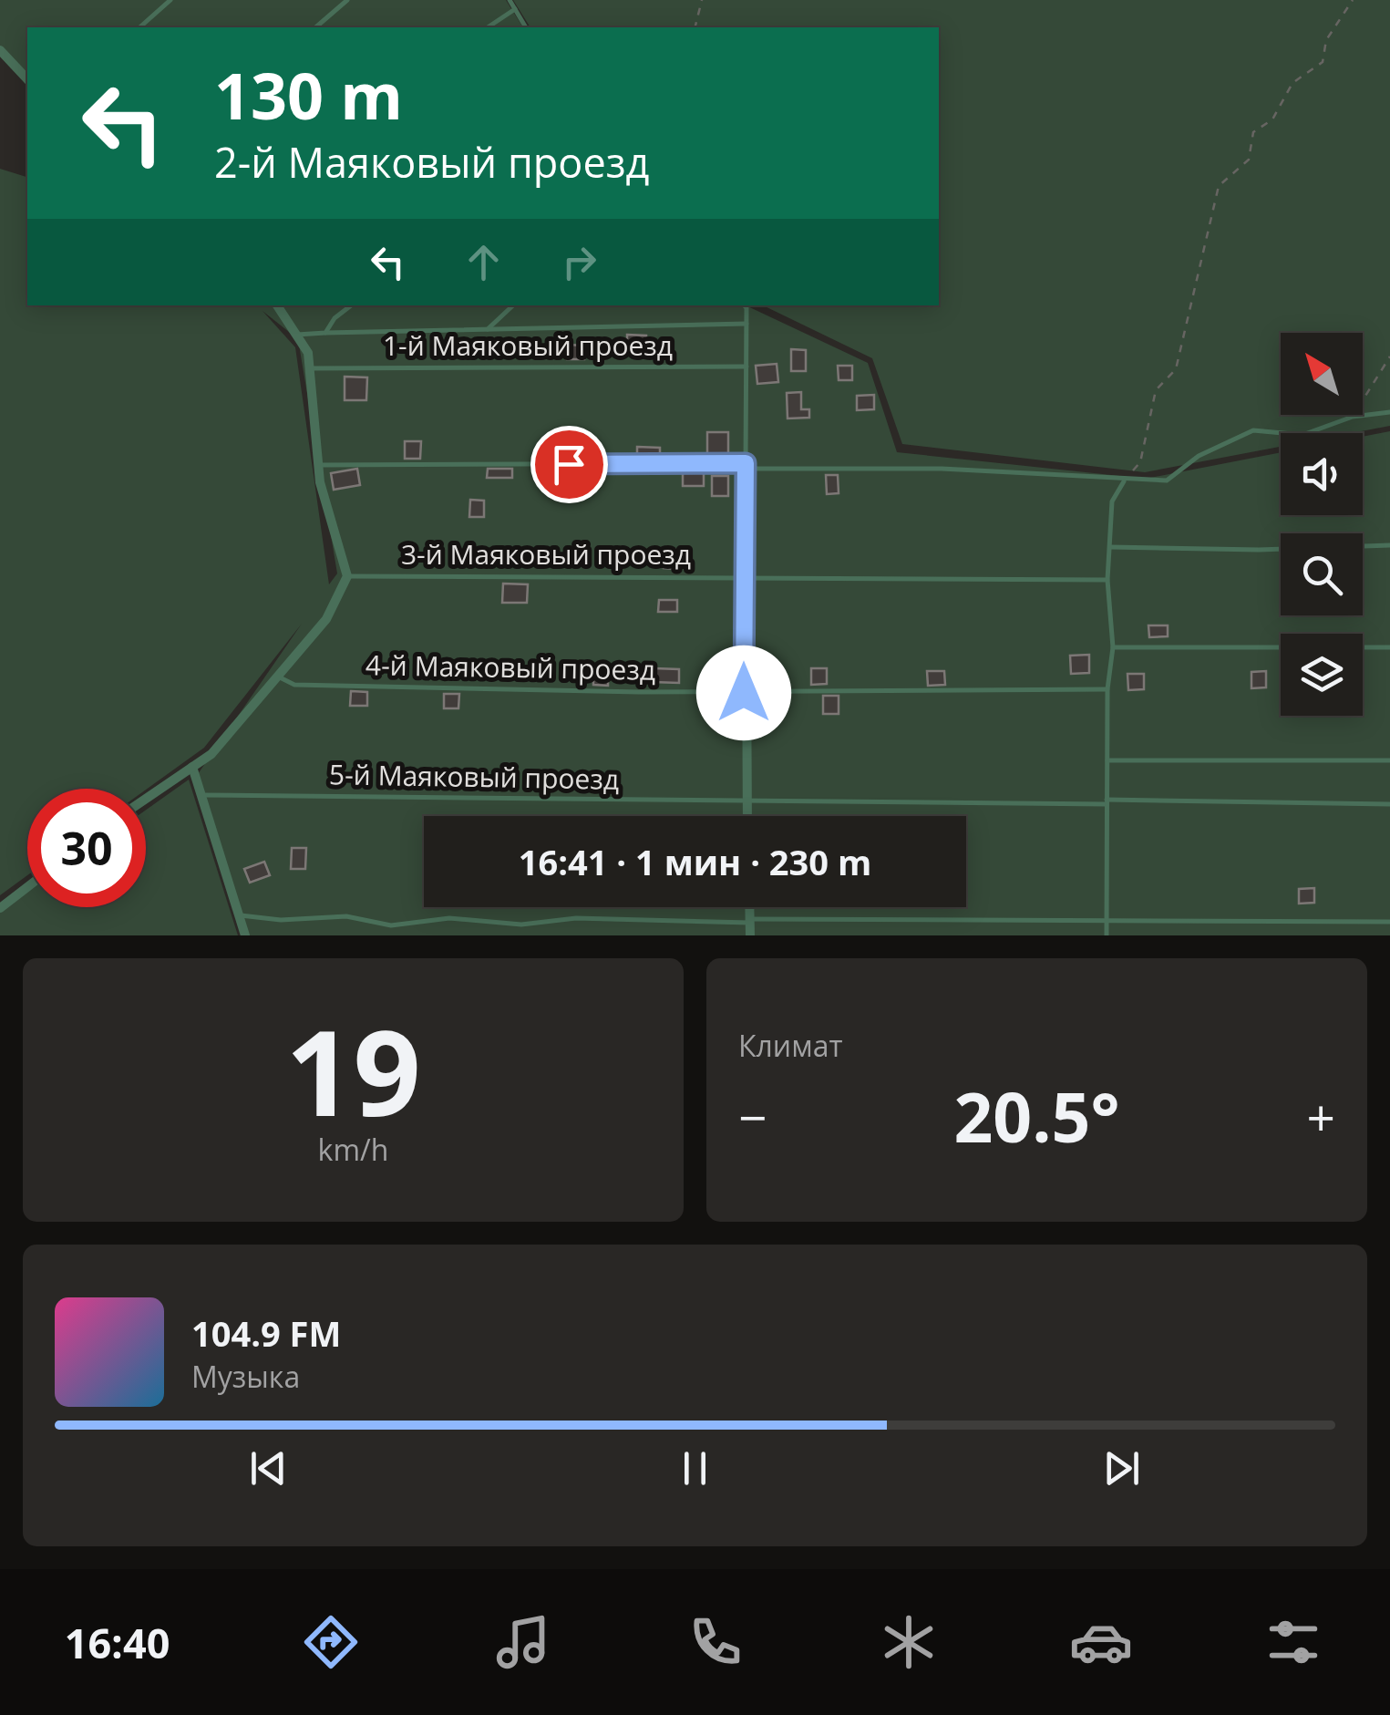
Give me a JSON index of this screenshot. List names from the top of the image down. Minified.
{"streets":{"lane":["1-й Маяковый проезд","3-й Маяковый проезд","4-й Маяковый проезд","5-й Маяковый проезд"]},"north":"top left","page":{"turn":["130 m","2-й Маяковый проезд"],"limit":"30","trip":"16:41 · 1 мин · 230 m","tile":[["19","km/h"],"Климат"],"heat":["−","20.5°","+"],"song":["104.9 FM","Музыка"],"tabs":"16:40"}}
